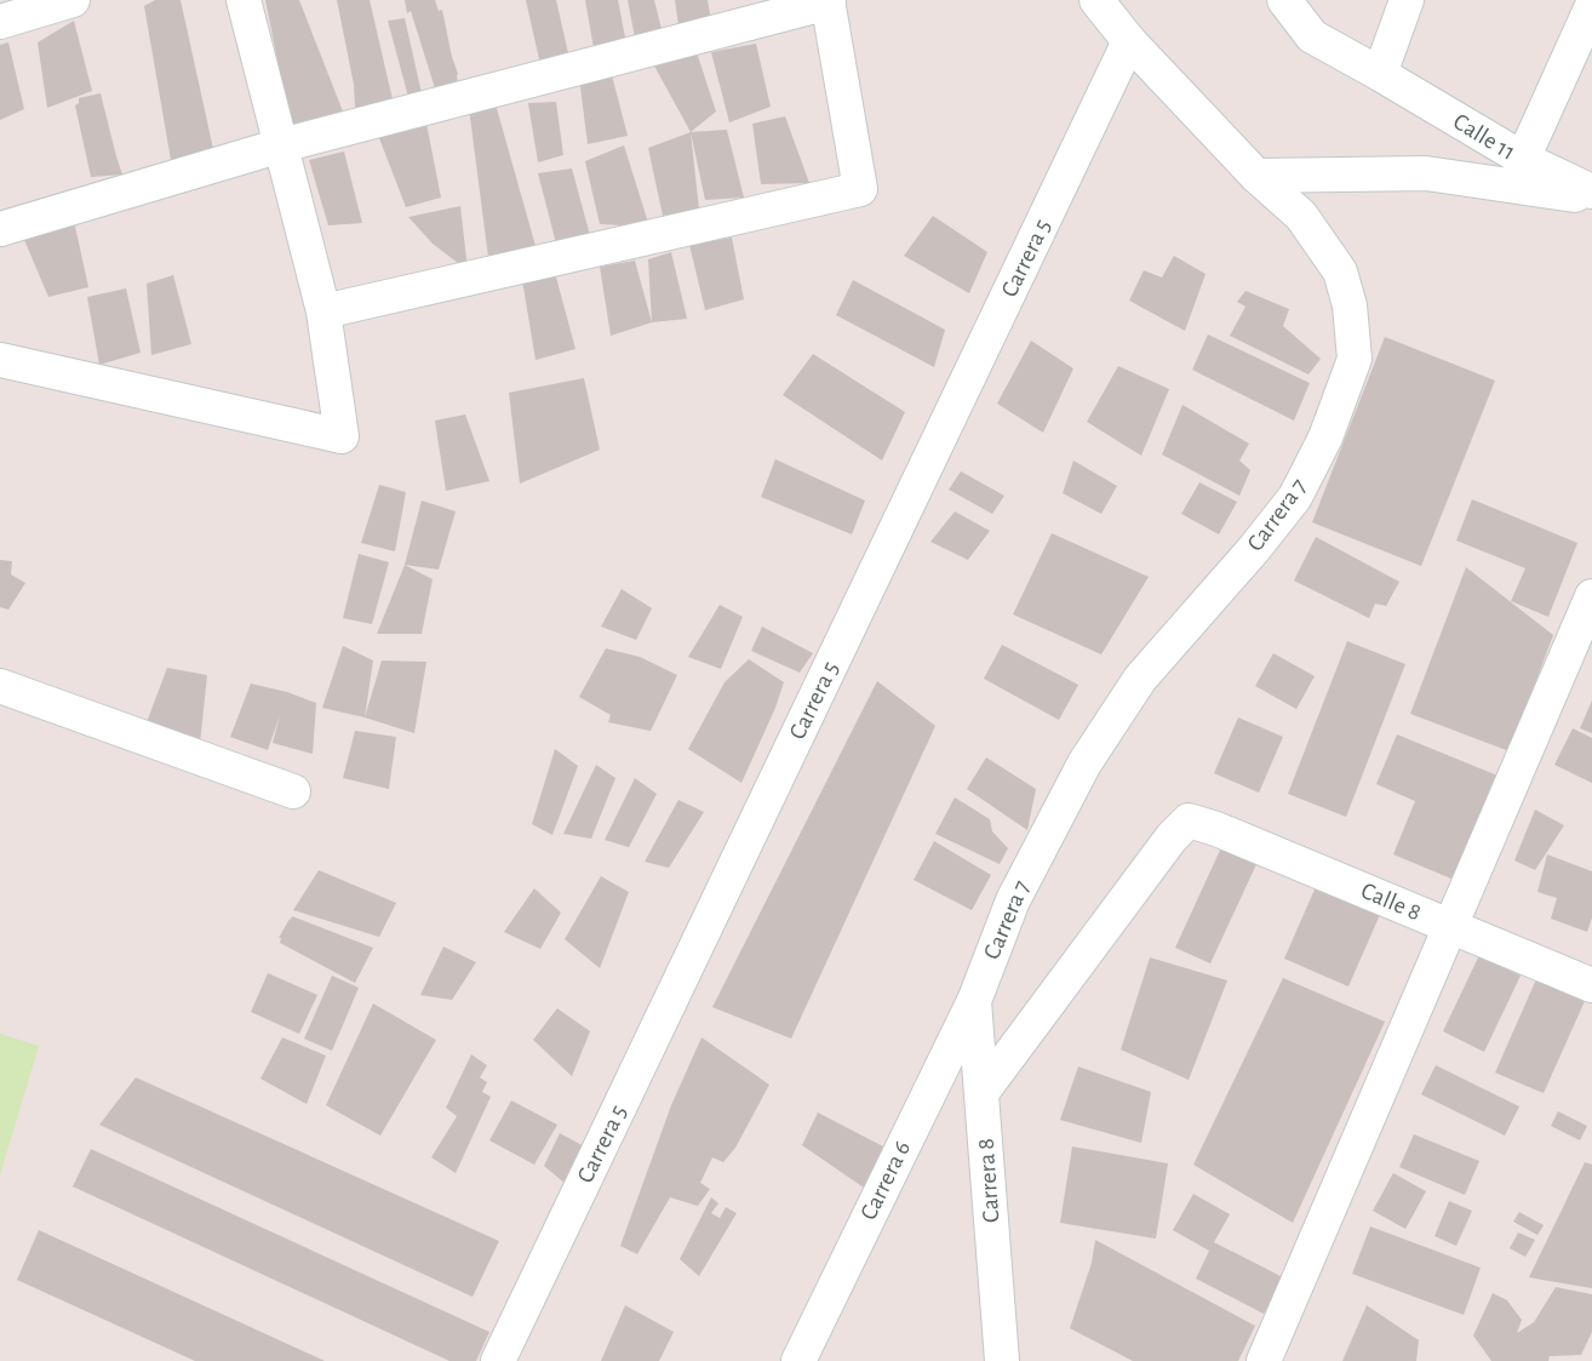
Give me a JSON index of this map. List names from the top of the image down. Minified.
{"streets":{"street":["Calle 11","Carrera 5","Carrera 7","Calle 8","Carrera 6","Carrera 8"]},"crossings":[["Carrera 5","Carrera 7"],["Carrera 7","Carrera 6"],["Carrera 7","Carrera 8"],["Calle 8","Carrera 8"],["Carrera 6","Carrera 8"]]}
